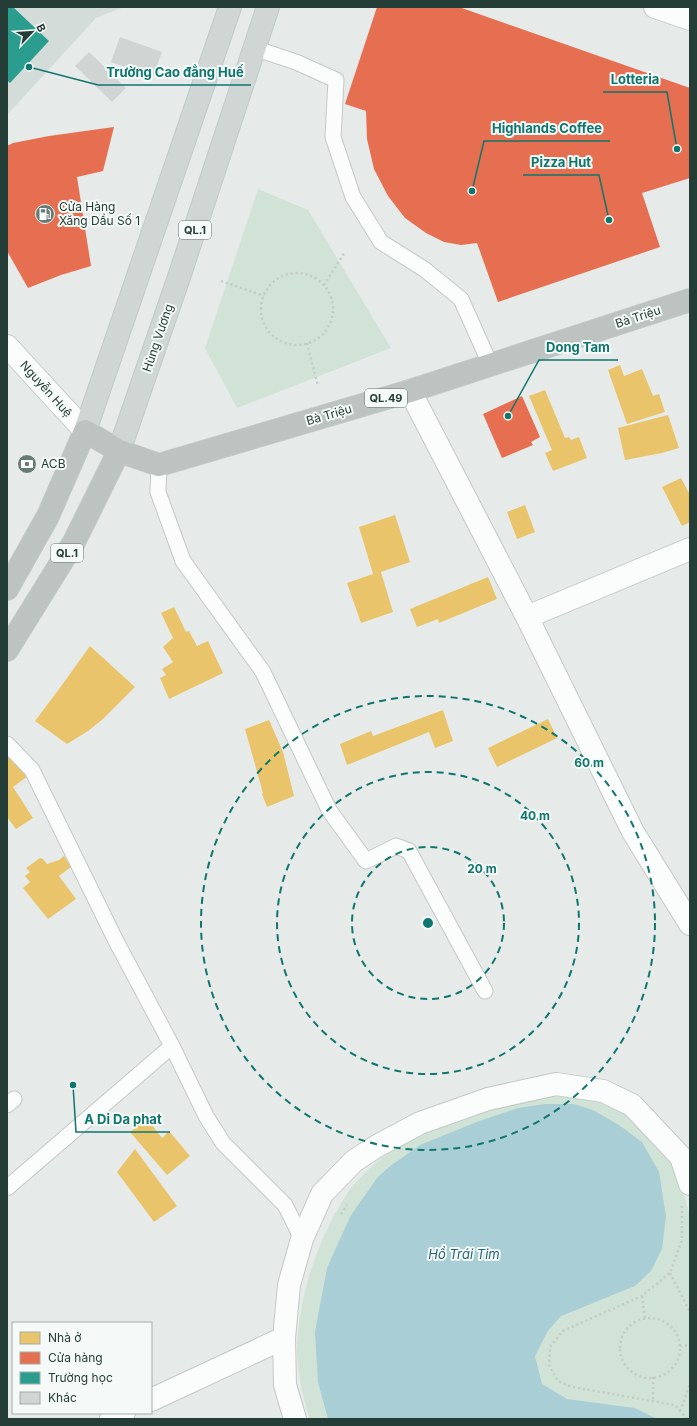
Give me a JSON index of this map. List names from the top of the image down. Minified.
{"streets":{"highway":["QL.1","Bà Triệu","Hùng Vương","QL.49"],"street":["Nguyễn Huệ"]},"crossings":[["QL.1","Nguyễn Huệ"]],"water":["Hồ Trái Tim"],"places":{"other":["Trường Cao đẳng Huế","Lotteria","Highlands Coffee","Pizza Hut","Dong Tam","A Di Da phat"],"fuel station":["Cửa Hàng Xăng Dầu Số 1"],"bank":["ACB"]},"legend":["Nhà ở","Cửa hàng","Trường học","Khác"],"north":"top right","rings":["60 m","40 m","20 m"]}
